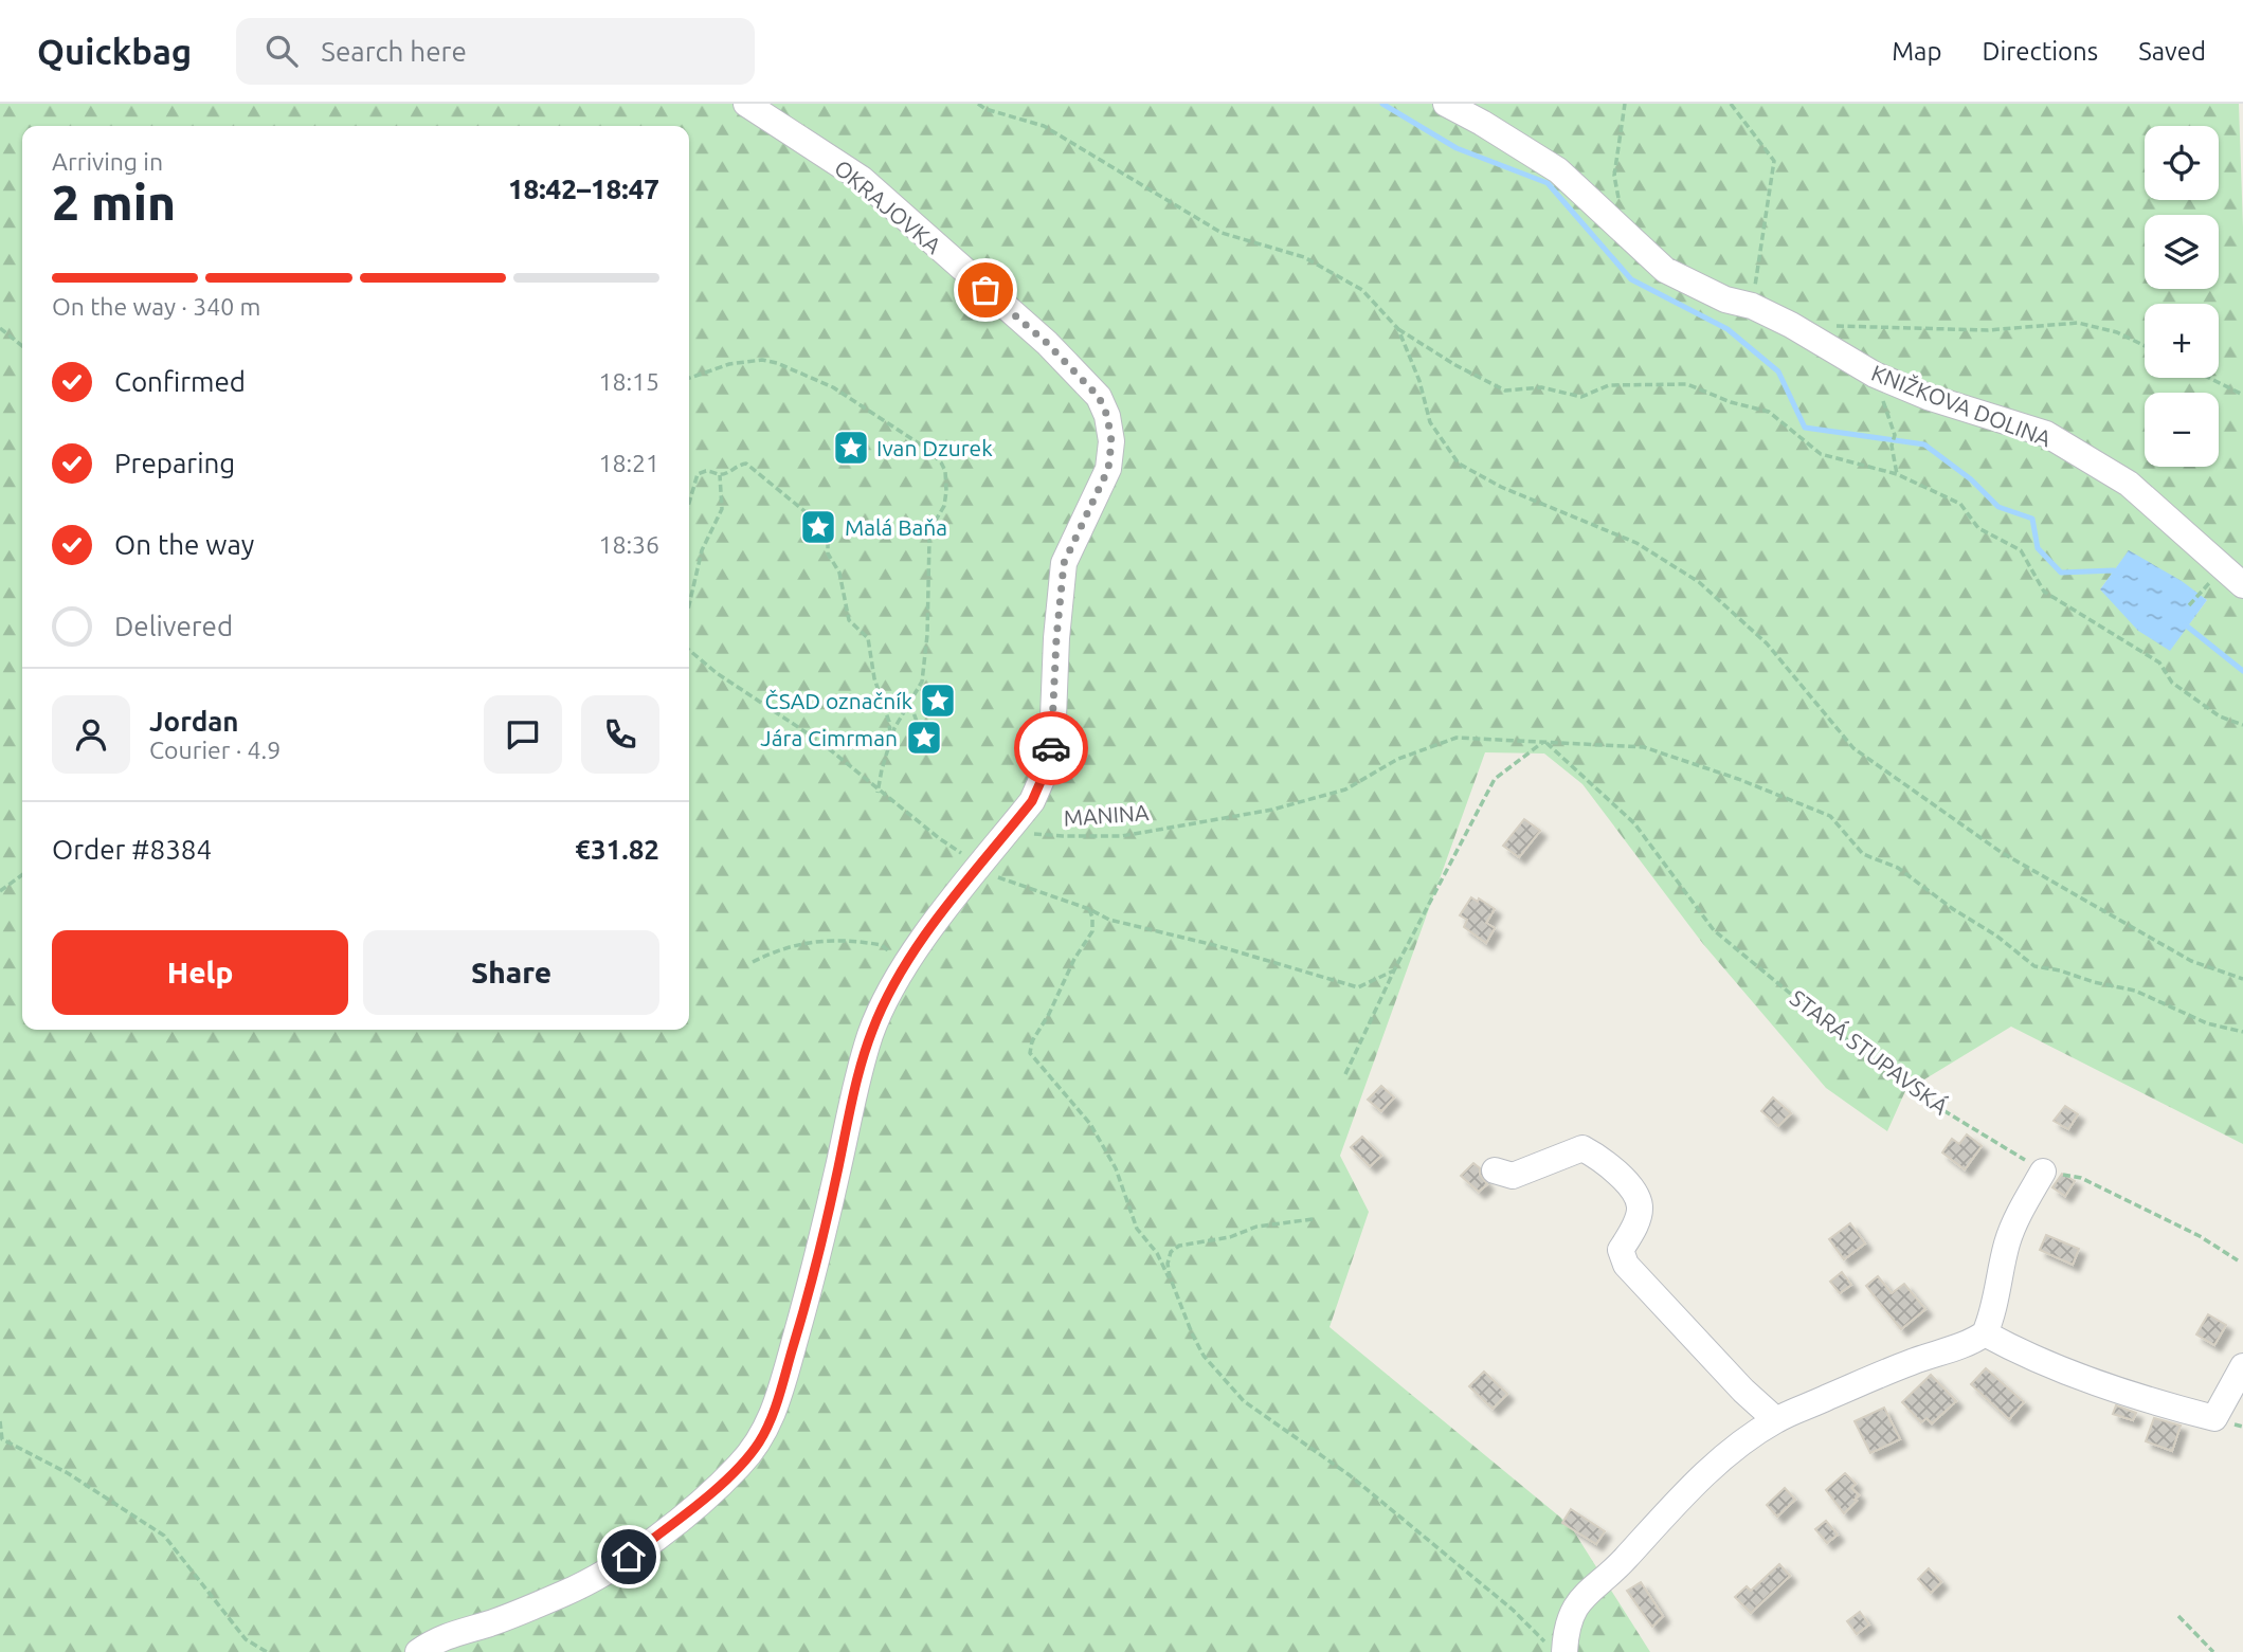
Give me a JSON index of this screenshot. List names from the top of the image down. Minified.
{"streets":{"street":["OKRAJOVKA","KNIŽKOVA DOLINA"],"path":["MANINA","STARÁ STUPAVSKÁ"]},"crossings":[["OKRAJOVKA","MANINA"],["MANINA","STARÁ STUPAVSKÁ"]],"places":{"place":["Ivan Dzurek","Malá Baňa","ČSAD označník","Jára Cimrman"]},"page":{"header":"Quickbag","search":"Search here","nav":["Map","Directions","Saved"],"map_buttons":["+","−"],"heading":["2 min","Arriving in","18:42–18:47"],"panel":["Jordan","Courier · 4.9","Order #8384","€31.82"],"bar":"On the way · 340 m","list":[["Confirmed","18:15"],["Preparing","18:21"],["On the way","18:36"],"Delivered"],"buttons":["Help","Share"]}}
